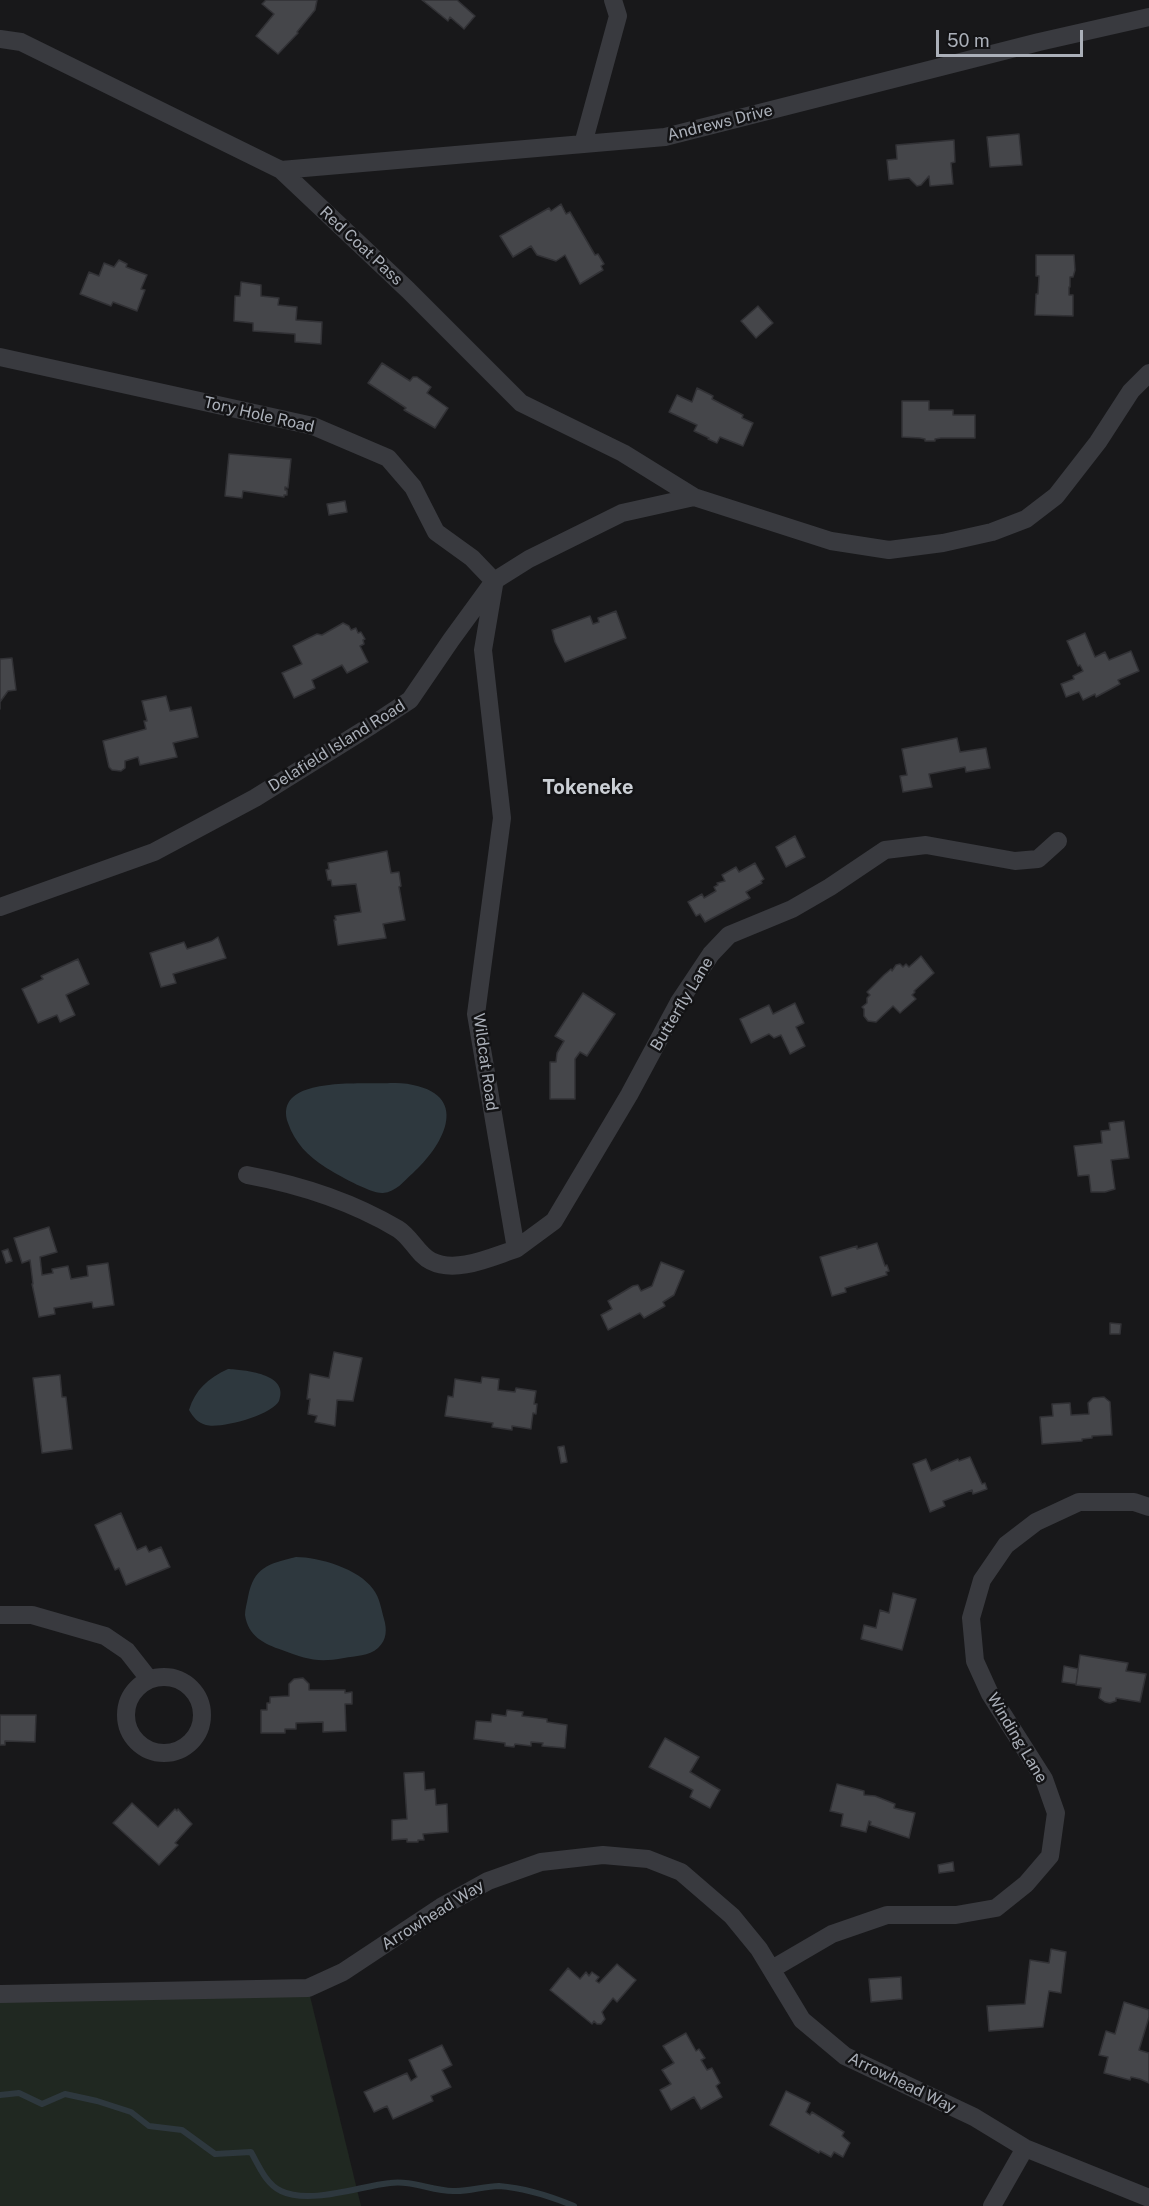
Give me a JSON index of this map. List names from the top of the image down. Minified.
{"streets":{"street":["Andrews Drive","Red Coat Pass","Tory Hole Road","Delafield Island Road","Butterfly Lane","Wildcat Road","Winding Lane","Arrowhead Way"]},"crossings":[["Andrews Drive","Red Coat Pass"],["Red Coat Pass","Delafield Island Road"],["Tory Hole Road","Delafield Island Road"],["Tory Hole Road","Wildcat Road"],["Delafield Island Road","Wildcat Road"],["Butterfly Lane","Wildcat Road"],["Winding Lane","Arrowhead Way"]],"districts":["Tokeneke"],"scale_bar":"50 m"}
